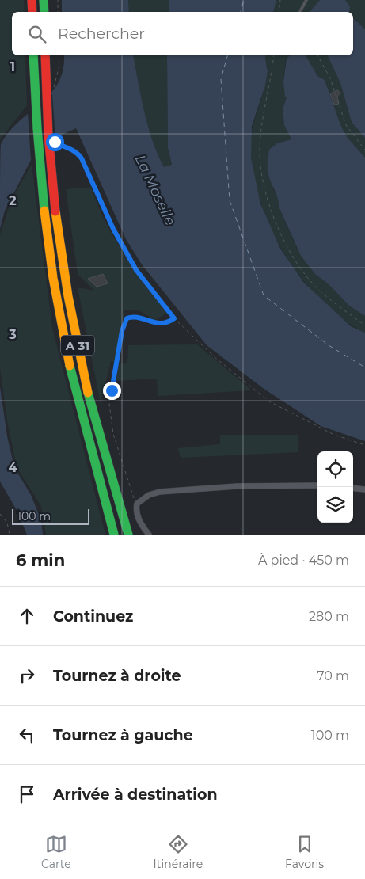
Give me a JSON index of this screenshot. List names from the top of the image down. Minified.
{"streets":{"highway":["A 31"]},"water":["La Moselle"],"scale_bar":"100 m","page":{"search":"Rechercher","scale":"100 m","heading":["6 min","À pied · 450 m"],"list":[["Continuez","280 m"],["Tournez à droite","70 m"],["Tournez à gauche","100 m"],"Arrivée à destination"],"nav":["Carte","Itinéraire","Favoris"]},"grid":{"rows":["1","2","3","4"]}}
